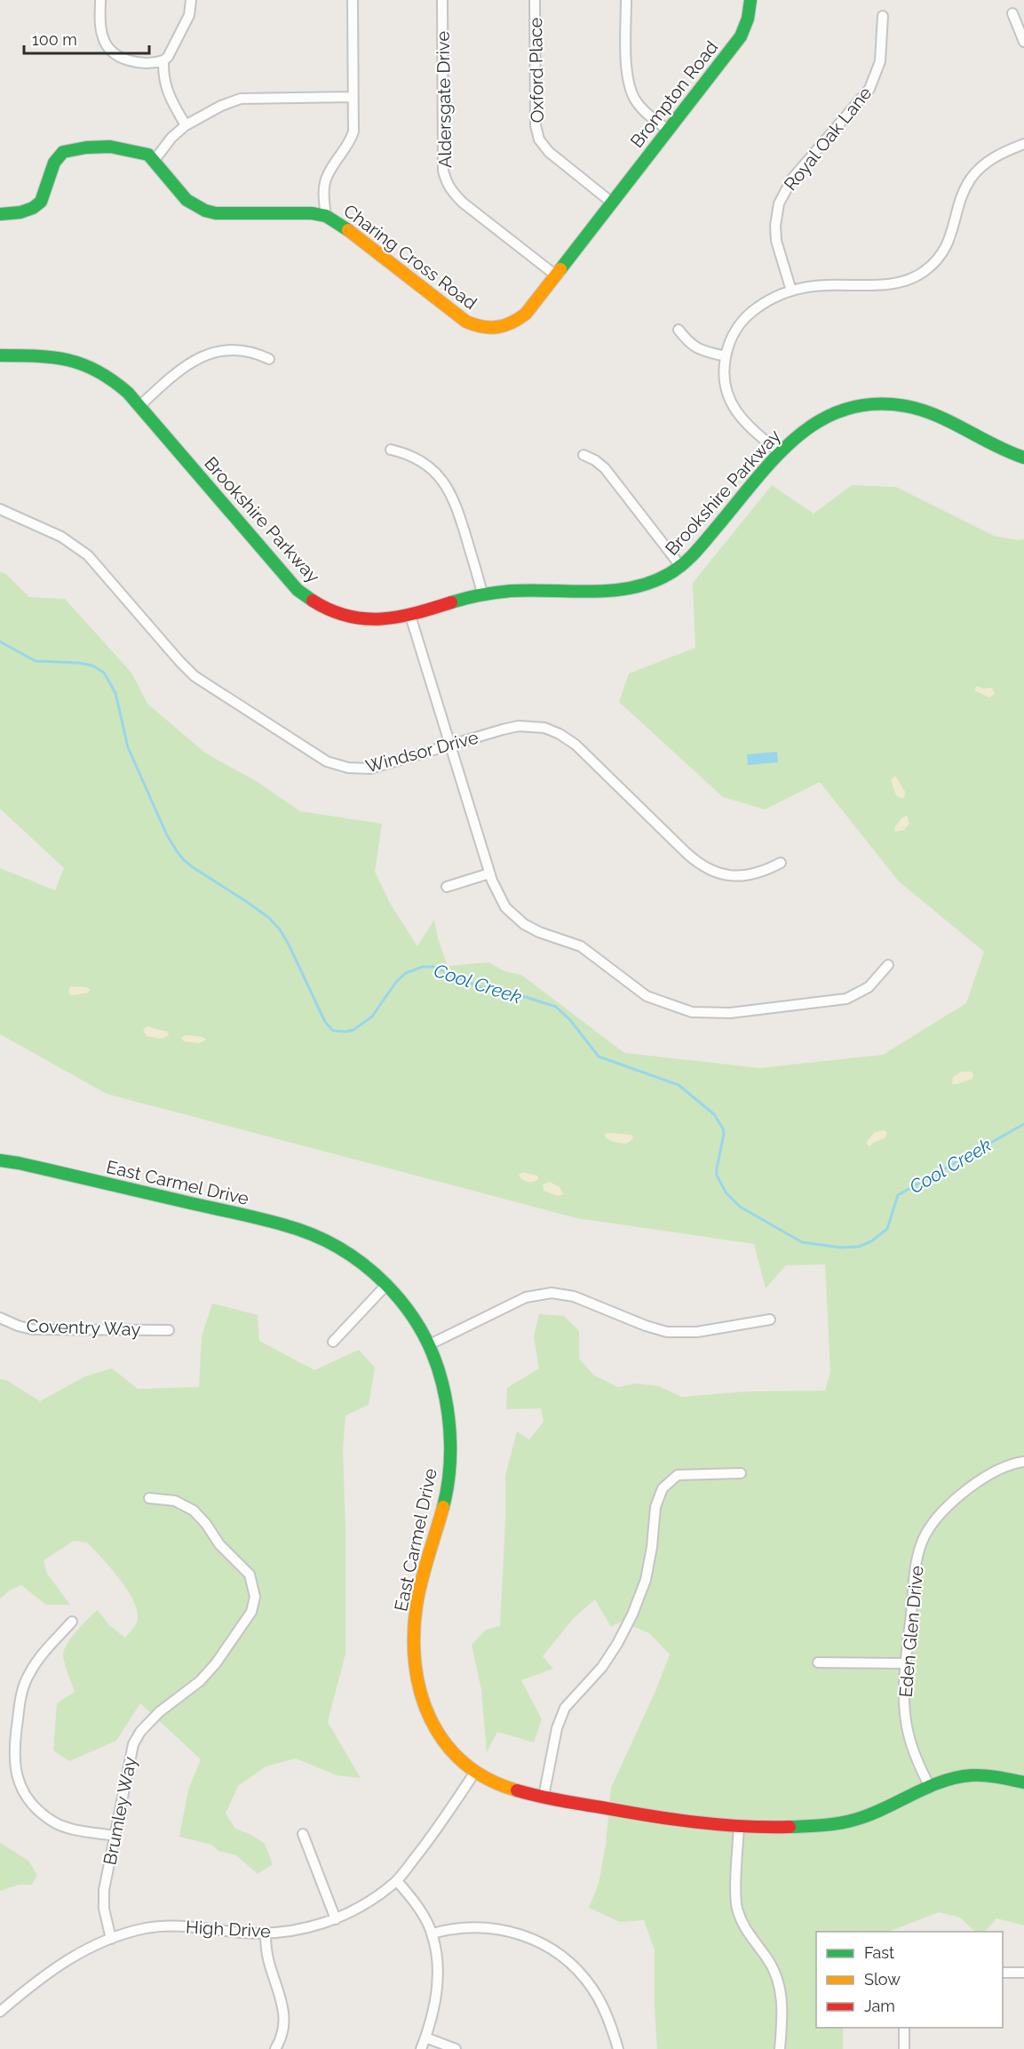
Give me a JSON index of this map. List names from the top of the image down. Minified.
{"streets":{"street":["Oxford Place","Brompton Road","Aldersgate Drive","Royal Oak Lane","Charing Cross Road","Brookshire Parkway","Windsor Drive","East Carmel Drive","Coventry Way","Eden Glen Drive","Brumley Way","High Drive"]},"crossings":[["Oxford Place","Brompton Road"],["Oxford Place","Charing Cross Road"],["Brompton Road","Charing Cross Road"],["Aldersgate Drive","Charing Cross Road"],["East Carmel Drive","Eden Glen Drive"],["East Carmel Drive","High Drive"],["Brumley Way","High Drive"]],"water":["Cool Creek"],"legend":["Fast","Slow","Jam"],"scale_bar":"100 m"}
